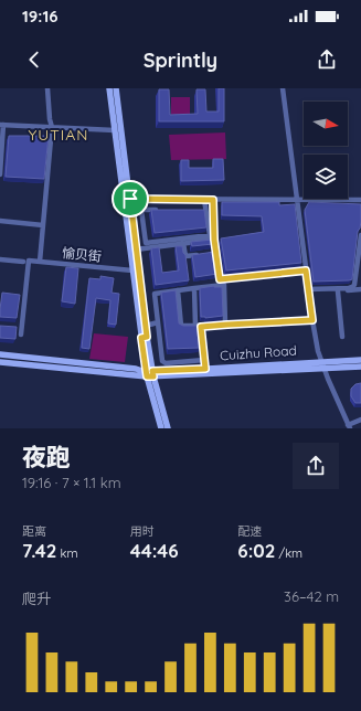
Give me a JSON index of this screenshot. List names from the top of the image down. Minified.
{"streets":{"main road":["Cuizhu Road"],"street":["愉贝街"]},"districts":["YUTIAN"],"north":"right","page":{"status":"19:16","header":"Sprintly","heading":["夜跑","19:16 · 7 × 1.1 km"],"stats":[["距离","7.42 km"],["用时","44:46"],["配速","6:02 /km"]],"chart":["爬升","36–42 m"]}}
